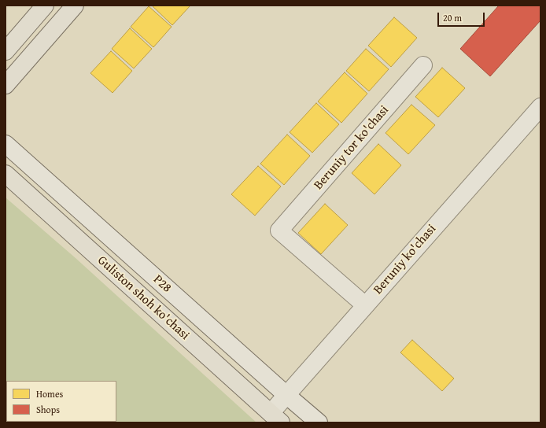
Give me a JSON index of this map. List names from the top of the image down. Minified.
{"streets":{"main road":["Guliston shoh ko'chasi"],"street":["Beruniy tor ko'chasi","Beruniy ko'chasi","Р28"]},"crossings":[["Beruniy tor ko'chasi","Beruniy ko'chasi"],["Beruniy ko'chasi","Р28"],["Beruniy ko'chasi","Guliston shoh ko'chasi"]],"legend":["Homes","Shops"],"scale_bar":"20 m"}
